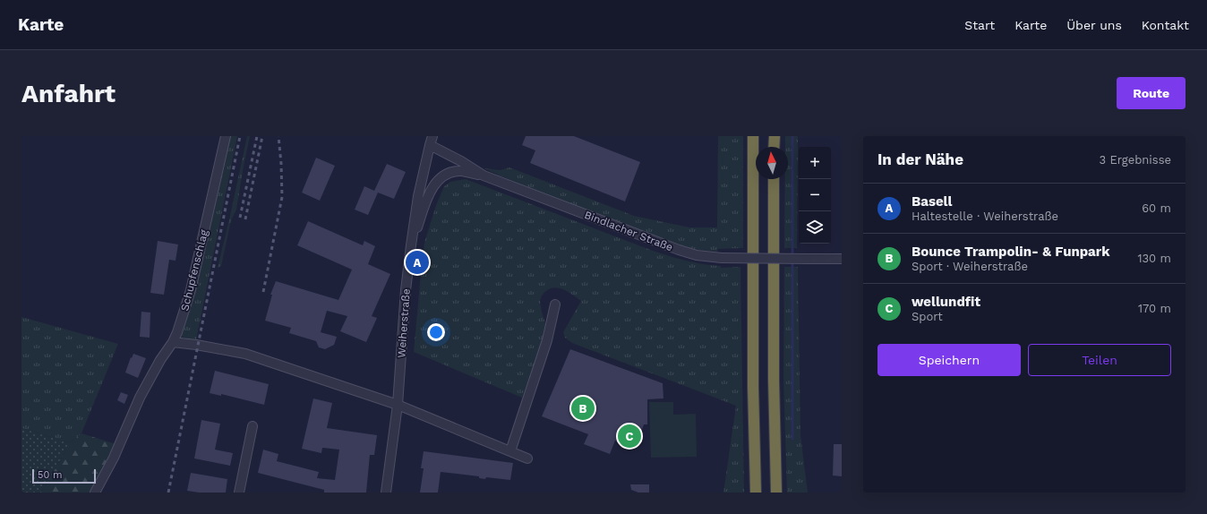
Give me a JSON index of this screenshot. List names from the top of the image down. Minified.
{"streets":{"street":["Bindlacher Straße","Schupfenschlag","Weiherstraße"]},"crossings":[["Bindlacher Straße","Weiherstraße"]],"scale_bar":"50 m","north":"top","page":{"header":"Karte","nav":["Start","Karte","Über uns","Kontakt"],"buttons":["Route",["Speichern","Teilen"]],"title":"Anfahrt","heading":["In der Nähe","3 Ergebnisse"],"map_buttons":["+","−"],"list":[{"mark":"A","name":"Basell","note":"Haltestelle · Weiherstraße","value":"60 m"},{"mark":"B","name":"Bounce Trampolin- & Funpark","note":"Sport · Weiherstraße","value":"130 m"},{"mark":"C","name":"wellundfit","note":"Sport","value":"170 m"}],"pins":["A","B","C"],"scale":"50 m"}}
